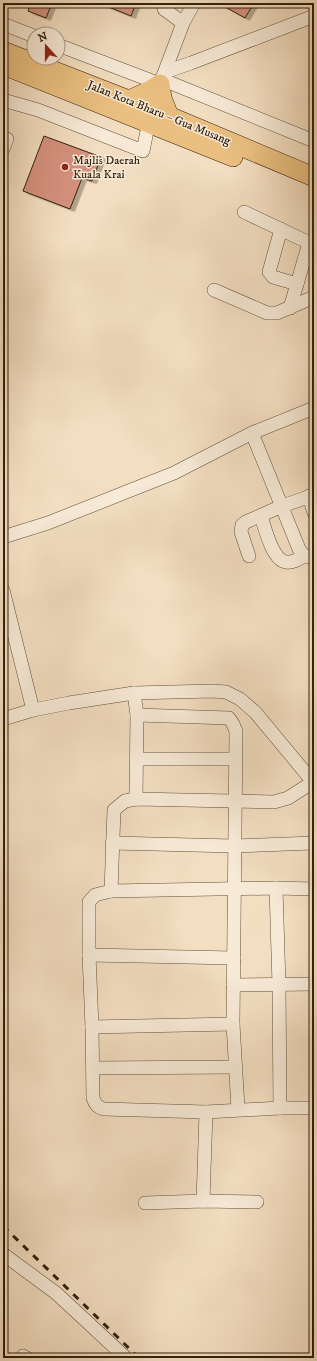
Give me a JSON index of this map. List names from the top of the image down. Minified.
{"streets":{"highway":["Jalan Kota Bharu – Gua Musang"]},"places":["Majlis Daerah Kuala Krai"],"north":"top"}
